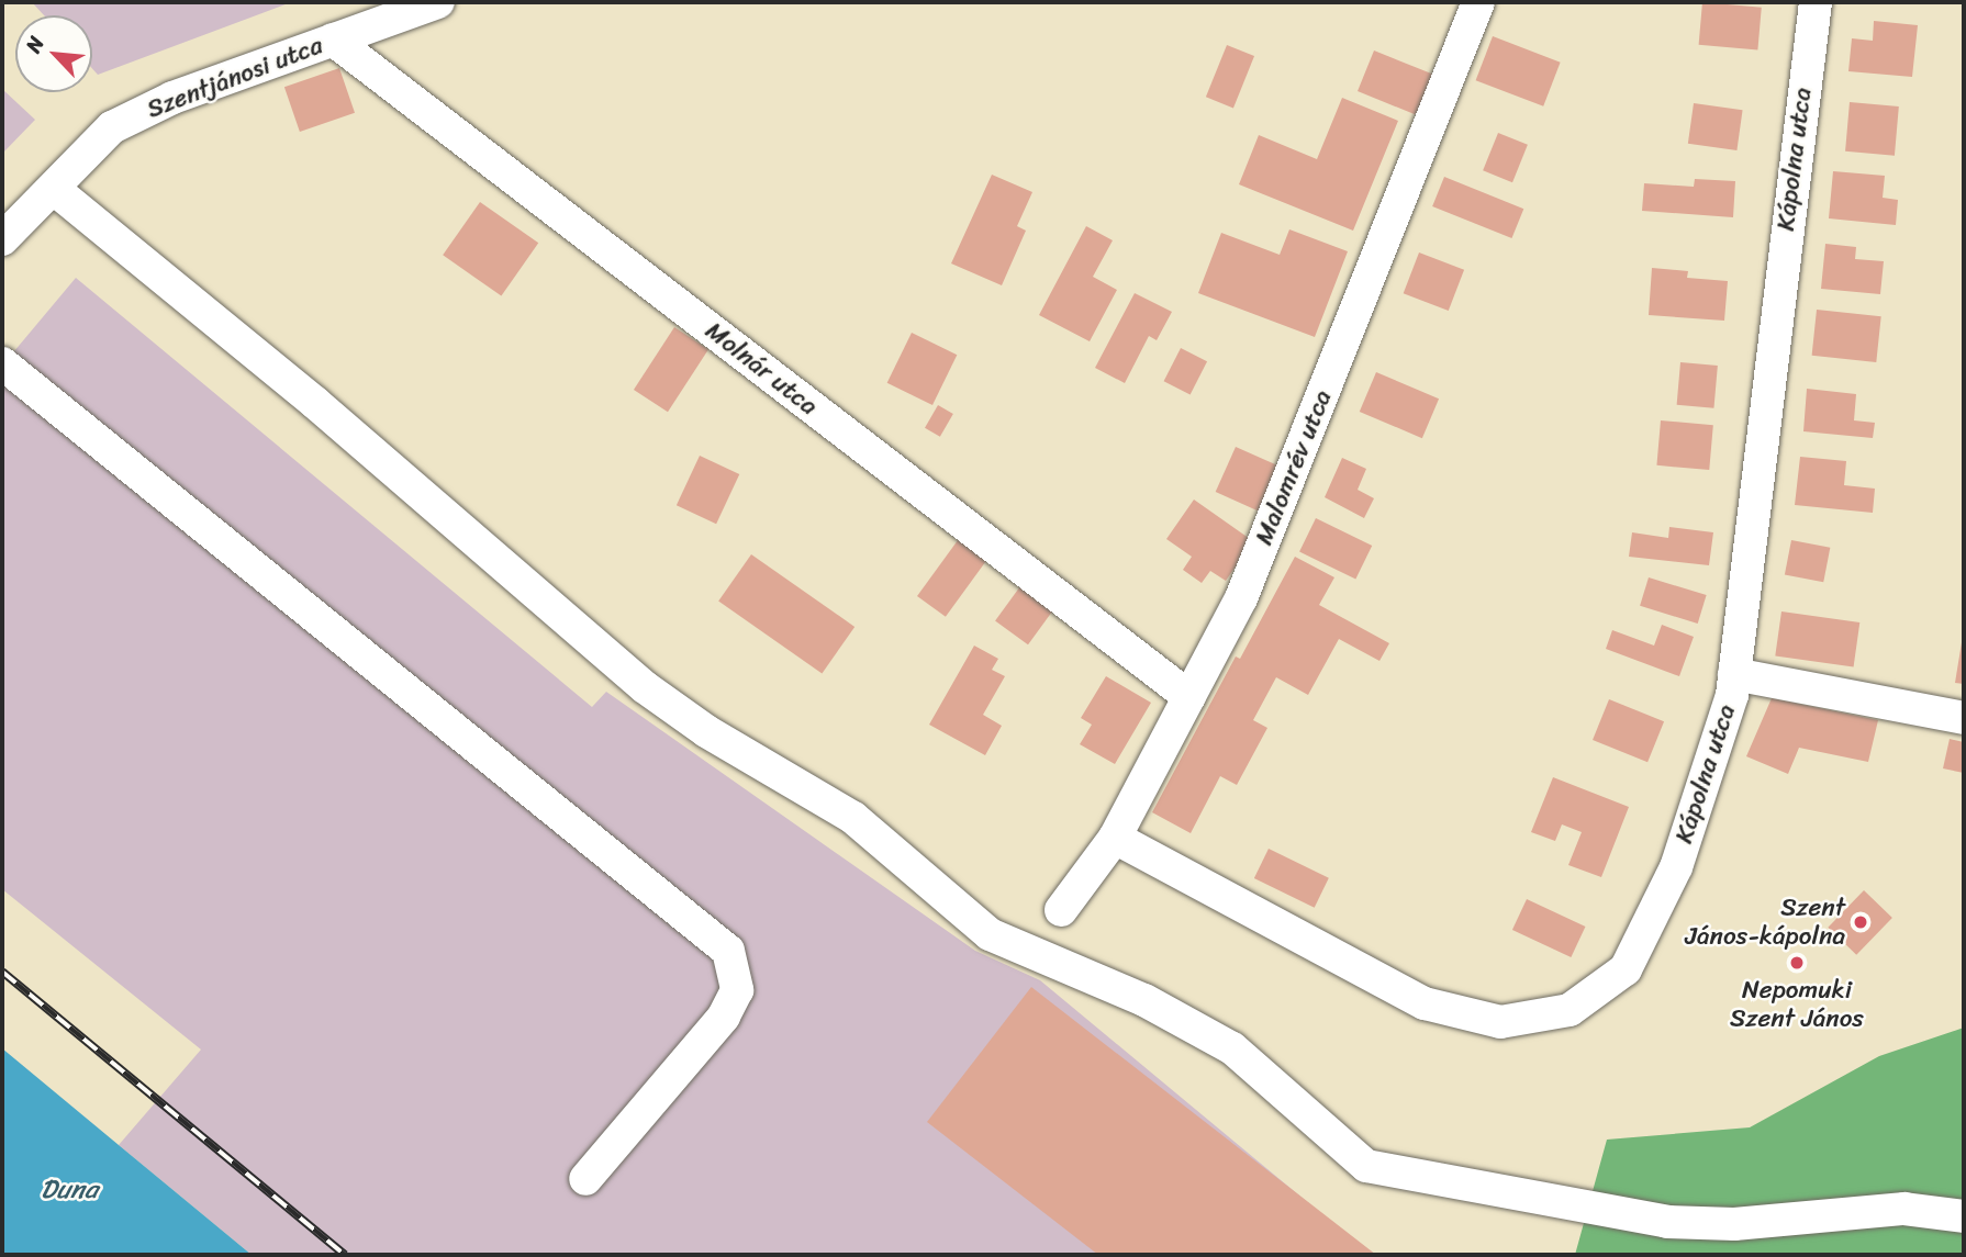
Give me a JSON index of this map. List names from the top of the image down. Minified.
{"streets":{"street":["Szentjánosi utca","Kápolna utca","Molnár utca","Malomrév utca"]},"crossings":[["Szentjánosi utca","Molnár utca"],["Kápolna utca","Malomrév utca"],["Molnár utca","Malomrév utca"]],"water":["Duna"],"places":["Szent János-kápolna","Nepomuki Szent János"],"north":"top left"}
